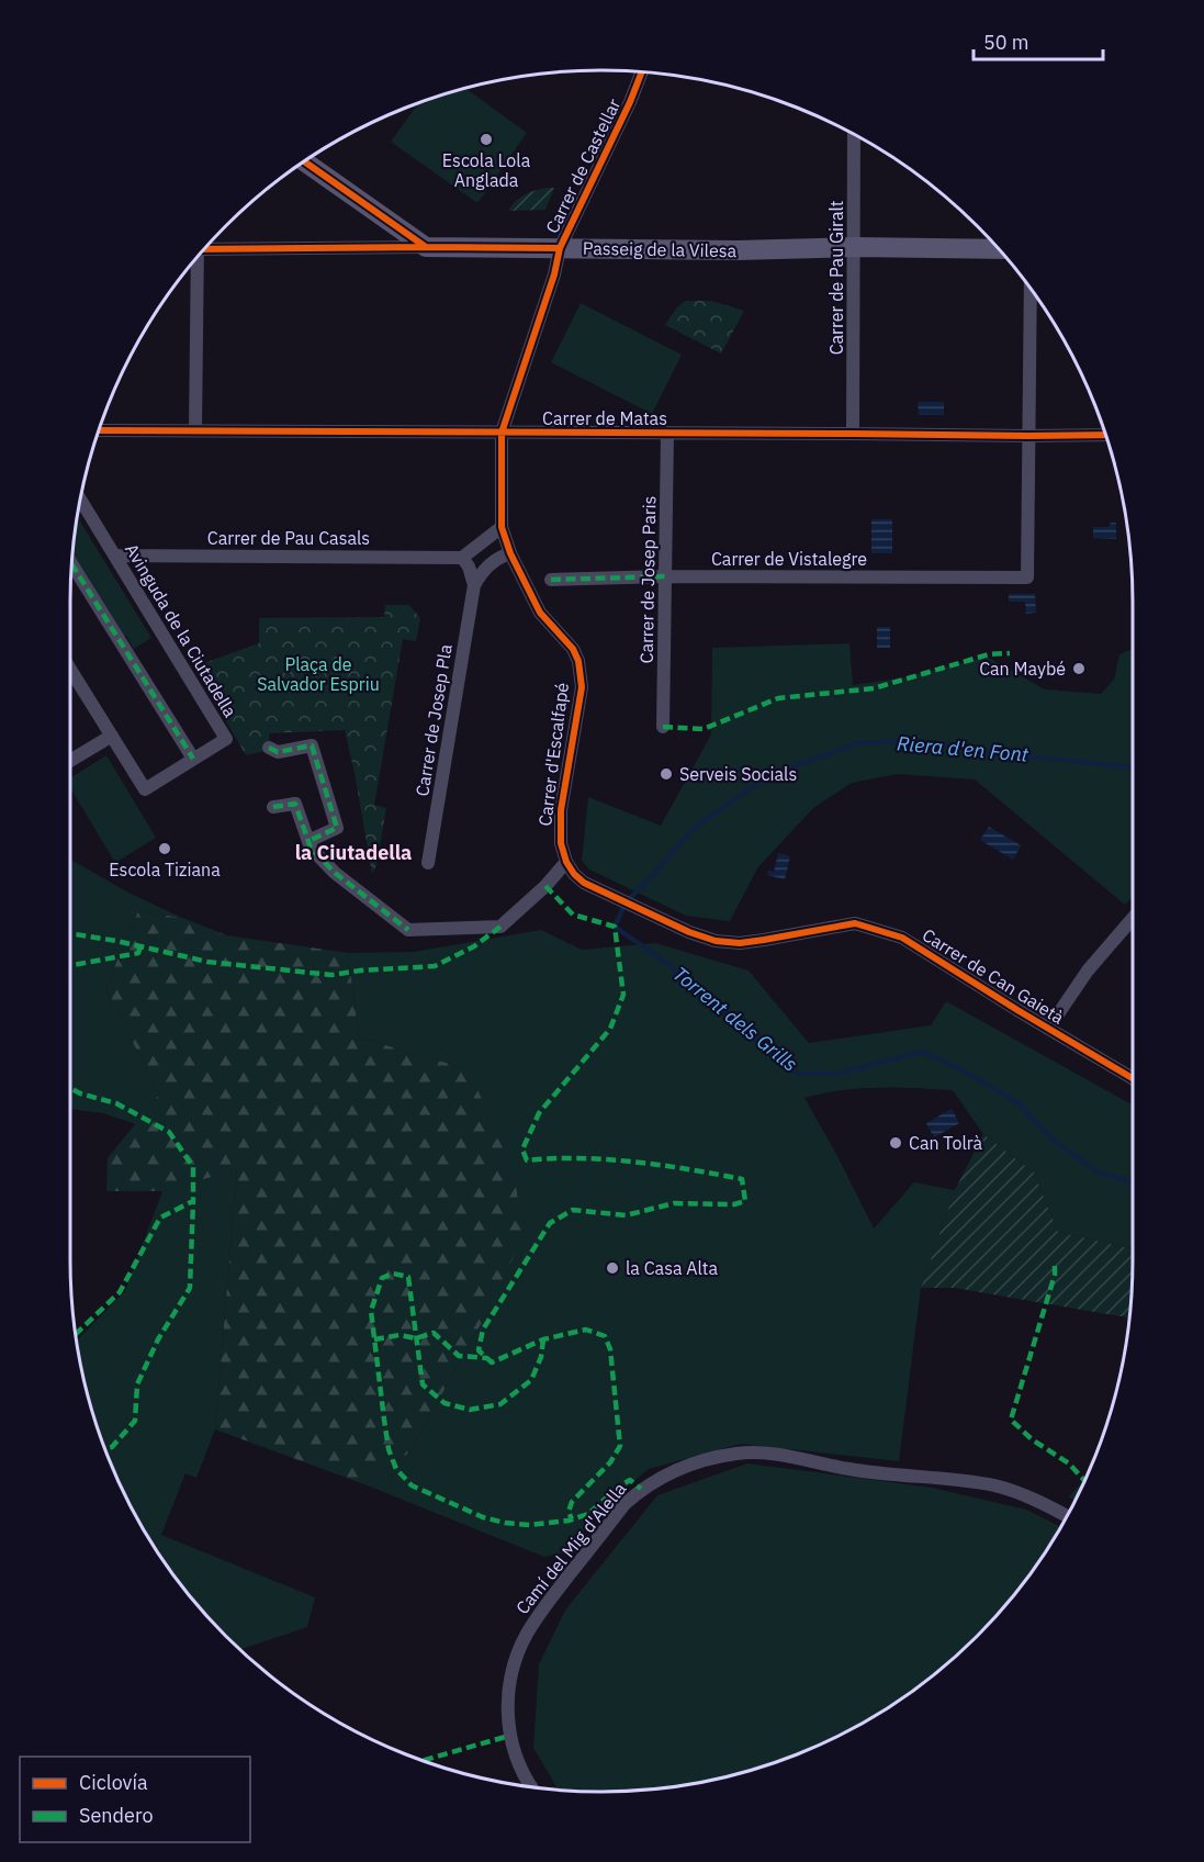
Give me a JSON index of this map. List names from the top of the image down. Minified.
{"streets":{"street":["Carrer de Castellar","Passeig de la Vilesa","Carrer de Pau Giralt","Carrer de Matas","Carrer de Pau Casals","Carrer de Vistalegre","Carrer de Josep Paris","Avinguda de la Ciutadella","Carrer de Josep Pla","Carrer d'Escalfapé","Carrer de Can Gaietà","Camí del Mig d'Alella"]},"crossings":[["Carrer de Castellar","Passeig de la Vilesa"],["Carrer de Castellar","Carrer de Matas"],["Carrer de Castellar","Carrer d'Escalfapé"],["Passeig de la Vilesa","Carrer de Pau Giralt"],["Carrer de Pau Giralt","Carrer de Matas"],["Carrer de Matas","Carrer de Vistalegre"],["Carrer de Matas","Carrer de Josep Paris"],["Carrer de Matas","Carrer d'Escalfapé"],["Carrer de Pau Casals","Avinguda de la Ciutadella"],["Carrer de Vistalegre","Carrer de Josep Paris"],["Carrer de Josep Pla","Carrer d'Escalfapé"],["Carrer d'Escalfapé","Carrer de Can Gaietà"]],"districts":["la Ciutadella"],"water":["Riera d'en Font","Torrent dels Grills"],"parks":["Plaça de Salvador Espriu"],"places":["Escola Lola Anglada","Can Maybé","Serveis Socials","Escola Tiziana","Can Tolrà","la Casa Alta"],"legend":["Ciclovía","Sendero"],"scale_bar":"50 m"}
